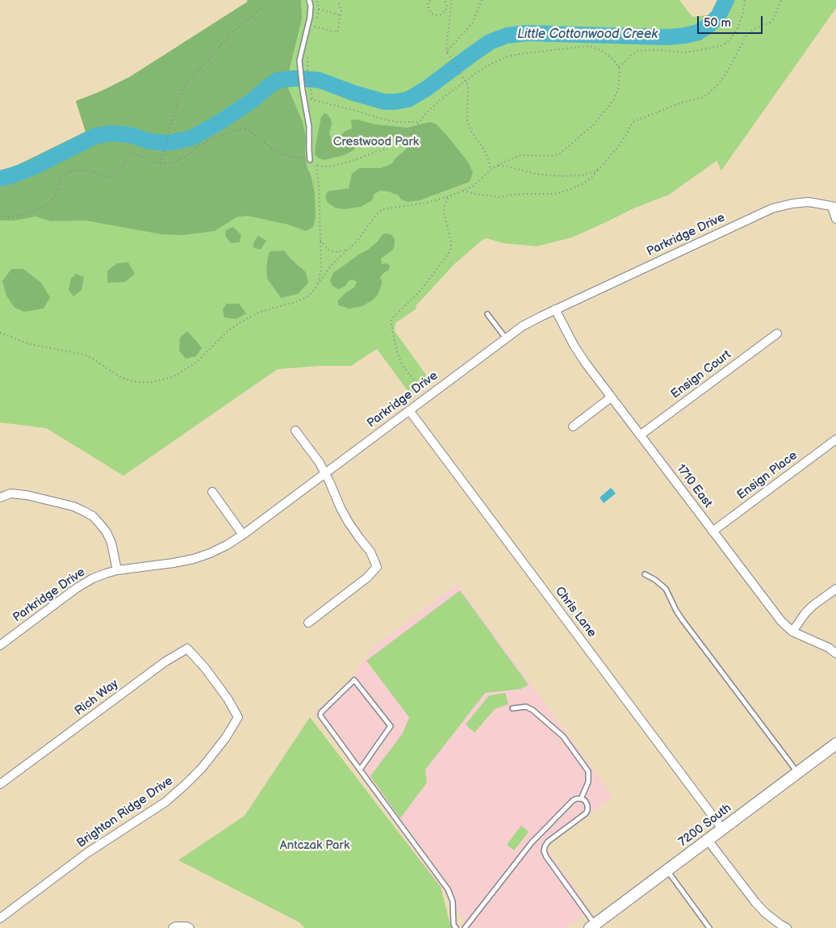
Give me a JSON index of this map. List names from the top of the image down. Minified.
{"streets":{"street":["Parkridge Drive","Ensign Court","Ensign Place","1710 East","Chris Lane","Rich Way","Brighton Ridge Drive","7200 South"]},"crossings":[["Parkridge Drive","1710 East"],["Parkridge Drive","Chris Lane"],["Ensign Court","1710 East"],["Ensign Place","1710 East"],["Chris Lane","7200 South"],["Rich Way","Brighton Ridge Drive"]],"water":["Little Cottonwood Creek"],"parks":["Crestwood Park","Antczak Park"],"scale_bar":"50 m"}
